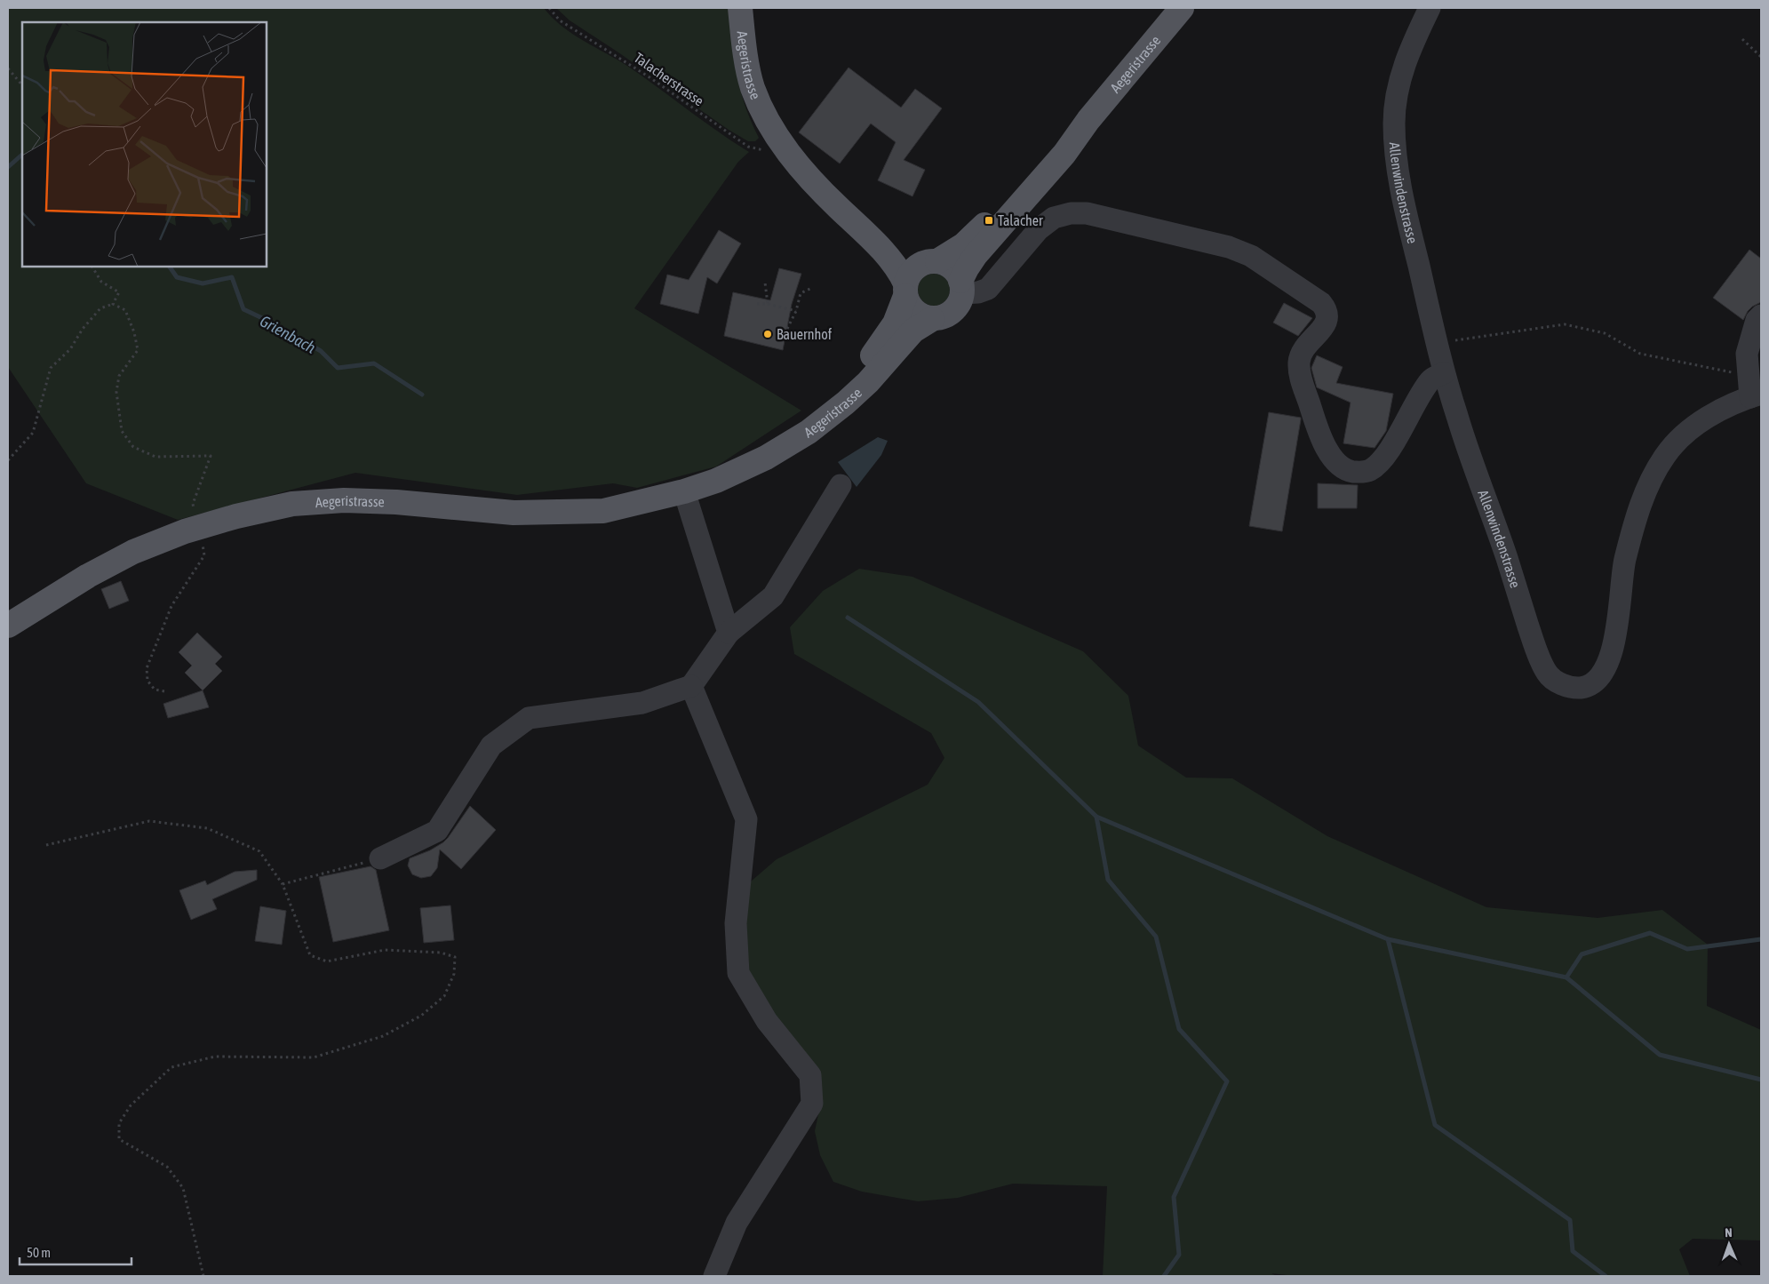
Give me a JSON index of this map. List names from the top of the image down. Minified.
{"streets":{"main road":["Aegeristrasse"],"street":["Allenwindenstrasse"],"path":["Talacherstrasse"]},"crossings":[["Aegeristrasse","Talacherstrasse"]],"water":["Grienbach"],"places":{"transit":["Talacher"],"other":["Bauernhof"]},"scale_bar":"50 m","north":"top"}
